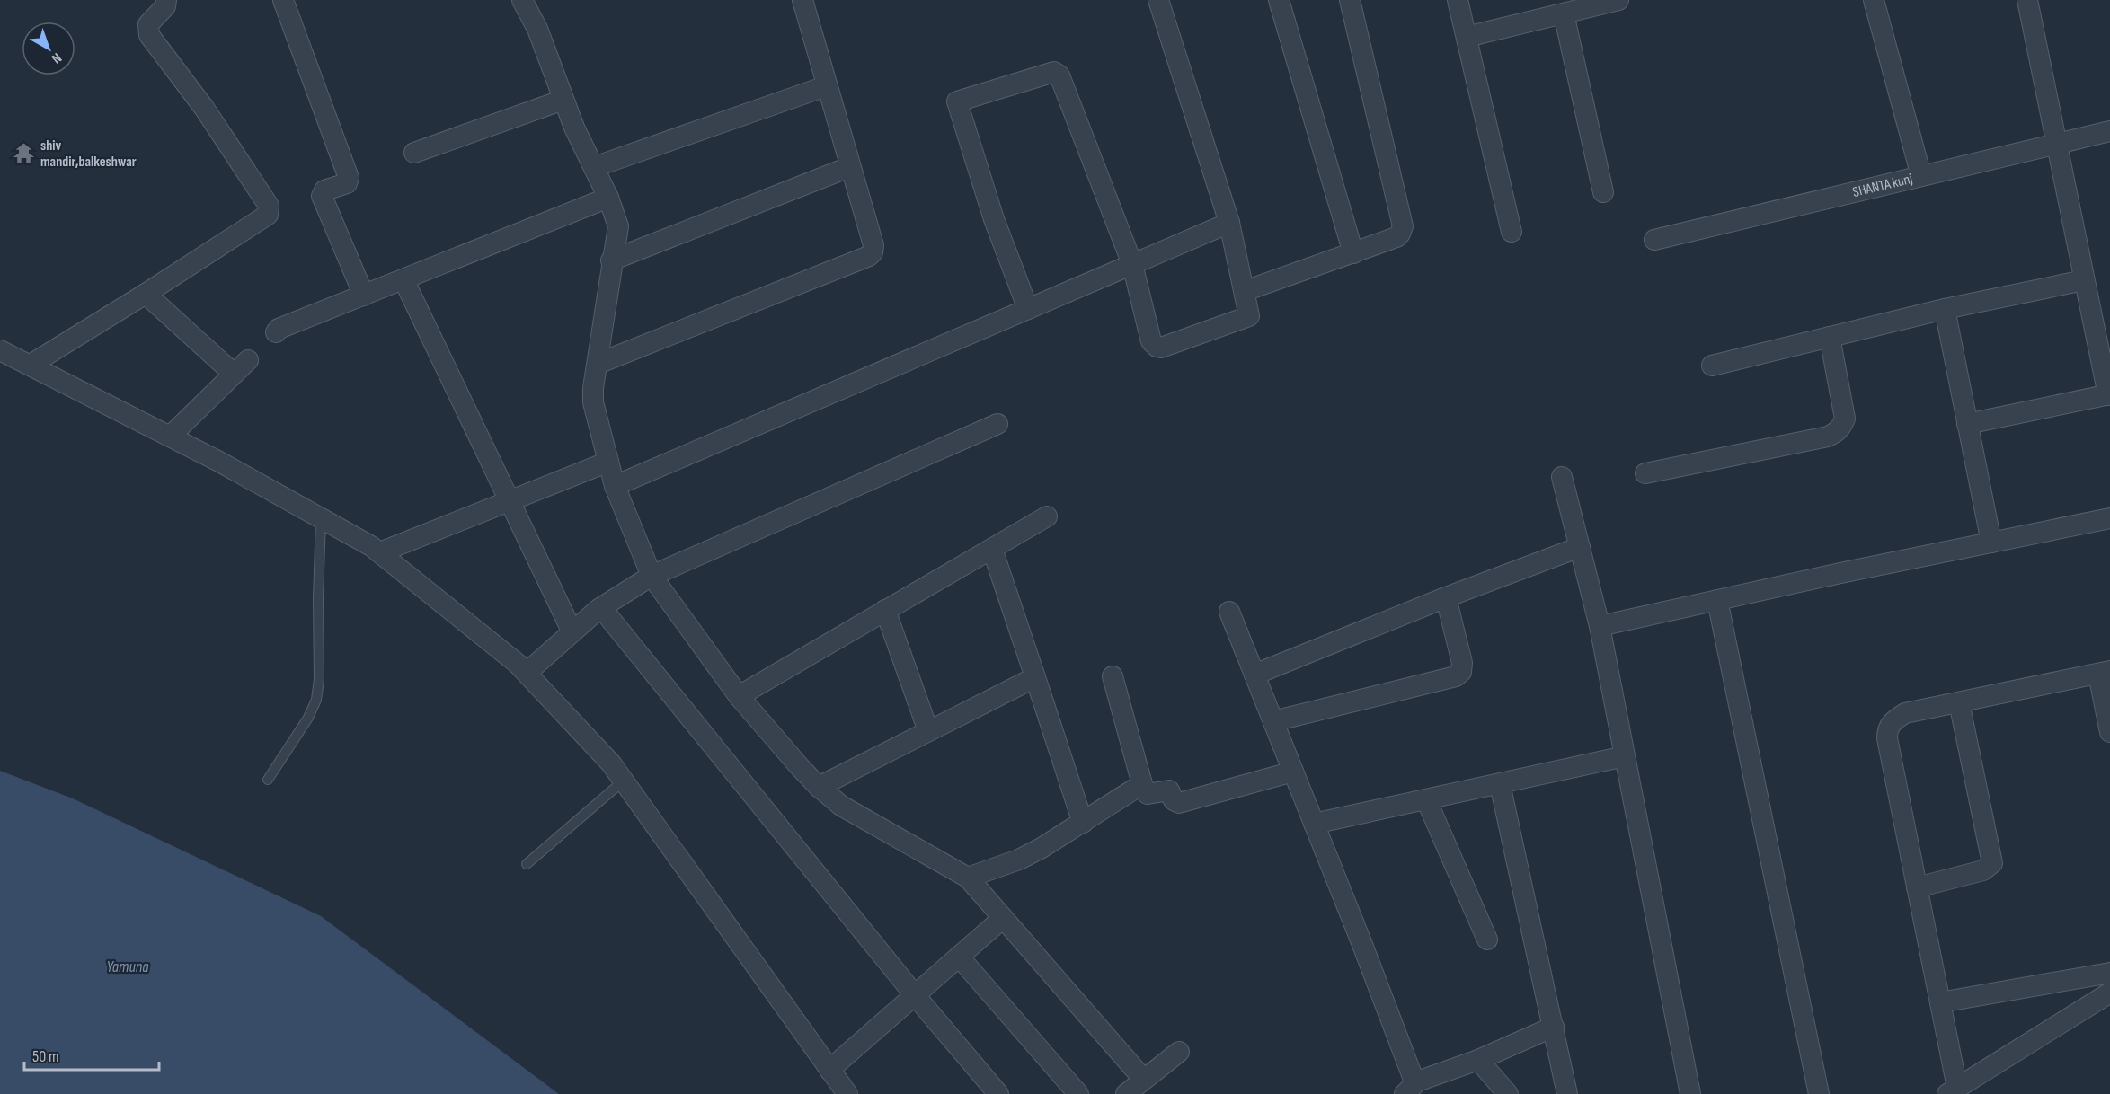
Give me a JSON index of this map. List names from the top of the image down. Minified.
{"streets":{"street":["SHANTA kunj"]},"water":["Yamuna"],"places":{"temple":["shiv mandir,balkeshwar"]},"scale_bar":"50 m","north":"bottom right"}
